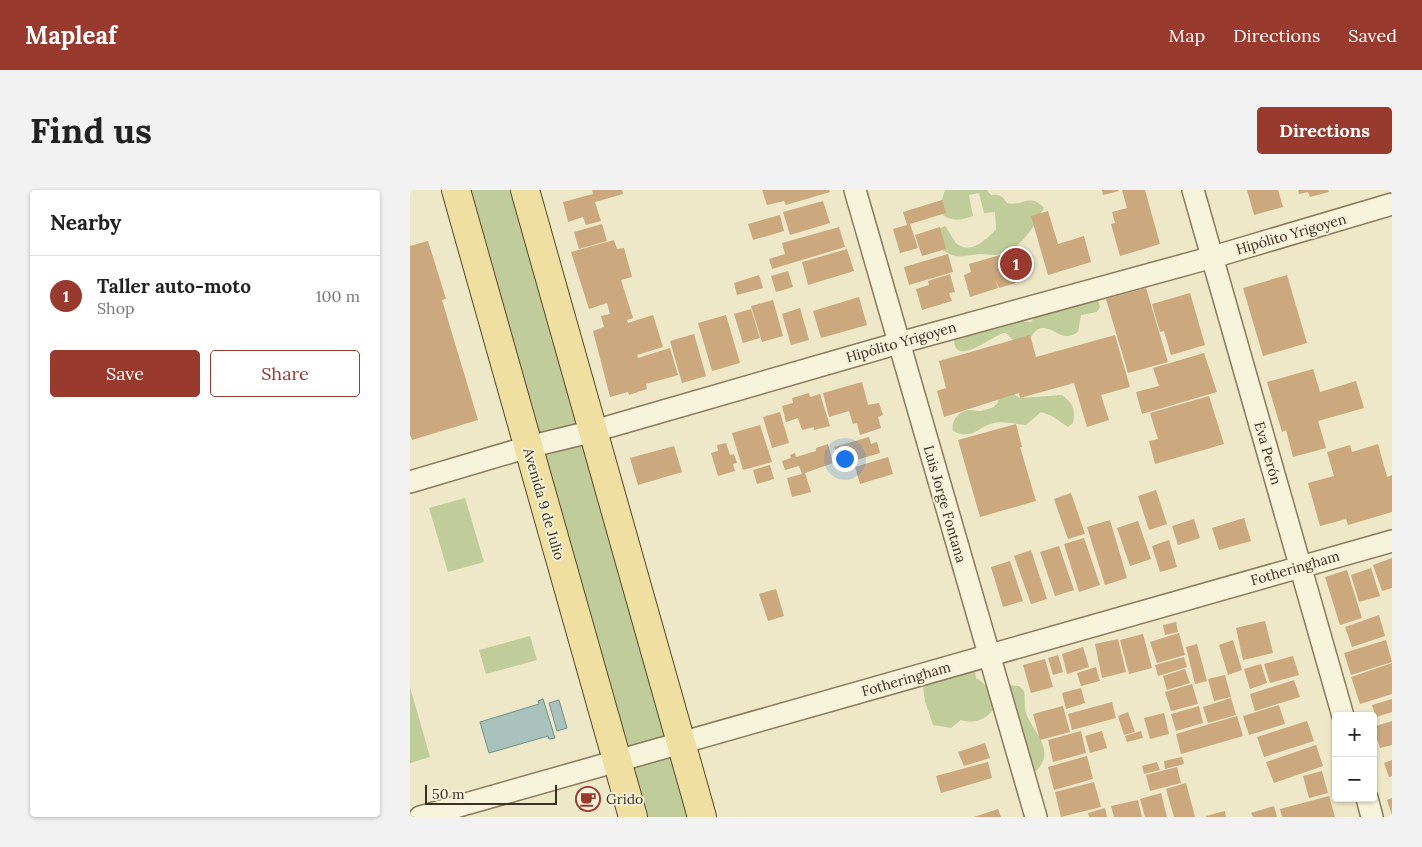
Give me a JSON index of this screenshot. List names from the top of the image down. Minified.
{"streets":{"main road":["Avenida 9 de Julio"],"street":["Hipólito Yrigoyen","Eva Perón","Luis Jorge Fontana","Fotheringham"]},"crossings":[["Hipólito Yrigoyen","Eva Perón"],["Hipólito Yrigoyen","Avenida 9 de Julio"],["Hipólito Yrigoyen","Luis Jorge Fontana"],["Eva Perón","Fotheringham"],["Avenida 9 de Julio","Fotheringham"],["Luis Jorge Fontana","Fotheringham"]],"places":{"cafe":["Grido"]},"scale_bar":"50 m","page":{"header":"Mapleaf","nav":["Map","Directions","Saved"],"buttons":["Directions",["Save","Share"]],"title":"Find us","heading":"Nearby","pins":"1","list":[{"mark":"1","name":"Taller auto-moto","note":"Shop","value":"100 m"}],"map_buttons":["+","−"],"scale":"50 m"}}
